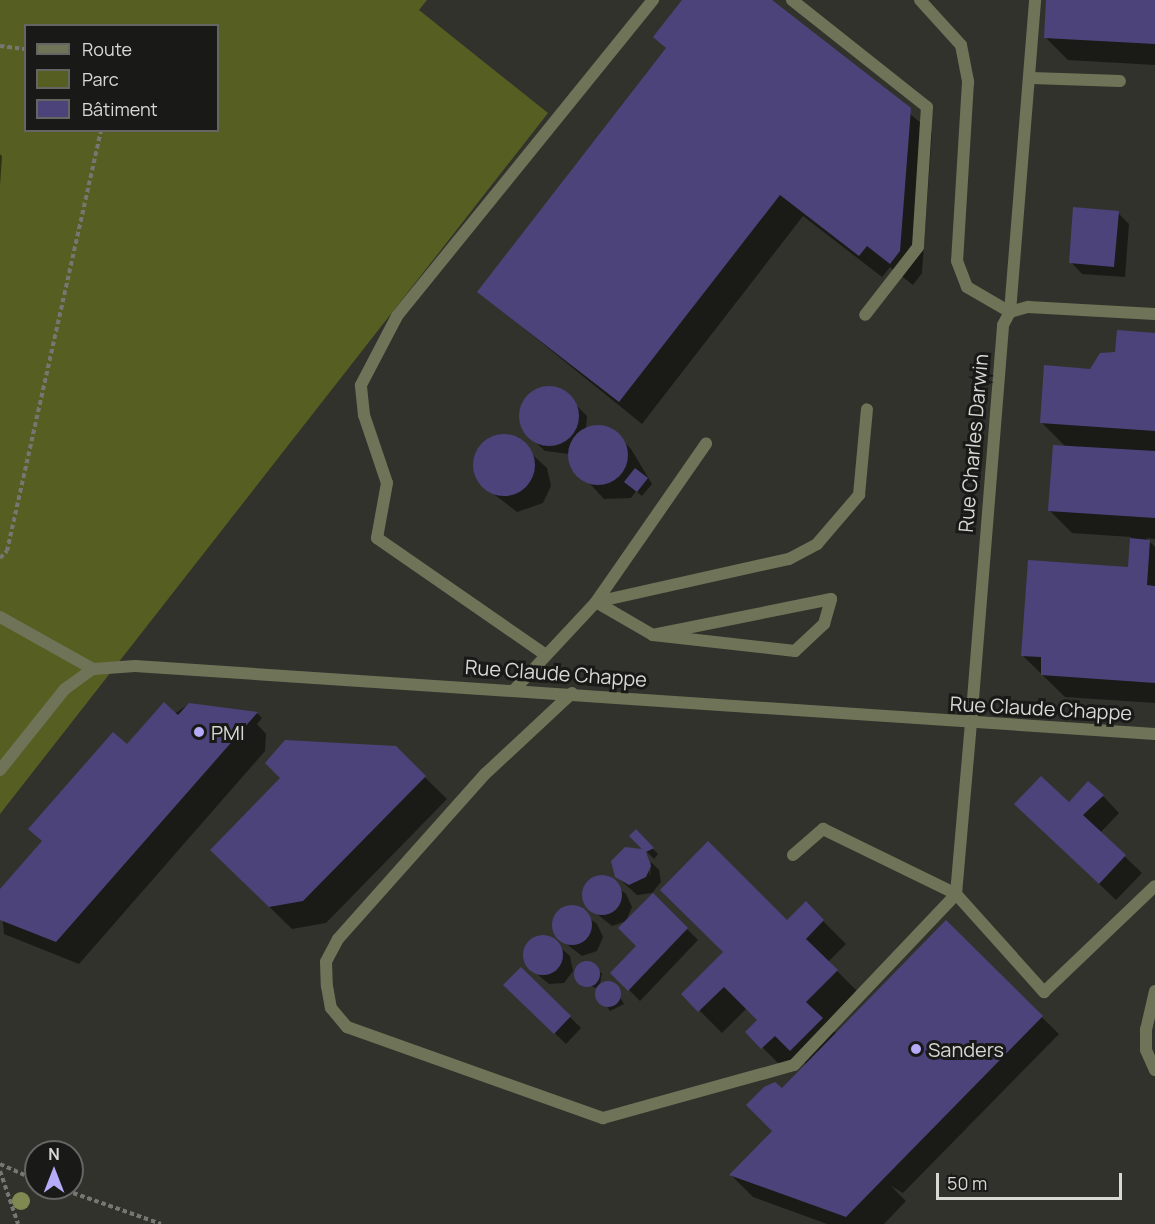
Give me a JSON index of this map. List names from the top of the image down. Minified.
{"streets":{"street":["Rue Charles Darwin","Rue Claude Chappe"]},"crossings":[["Rue Charles Darwin","Rue Claude Chappe"]],"places":["PMI","Sanders"],"legend":["Route","Parc","Bâtiment"],"scale_bar":"50 m","north":"top"}
